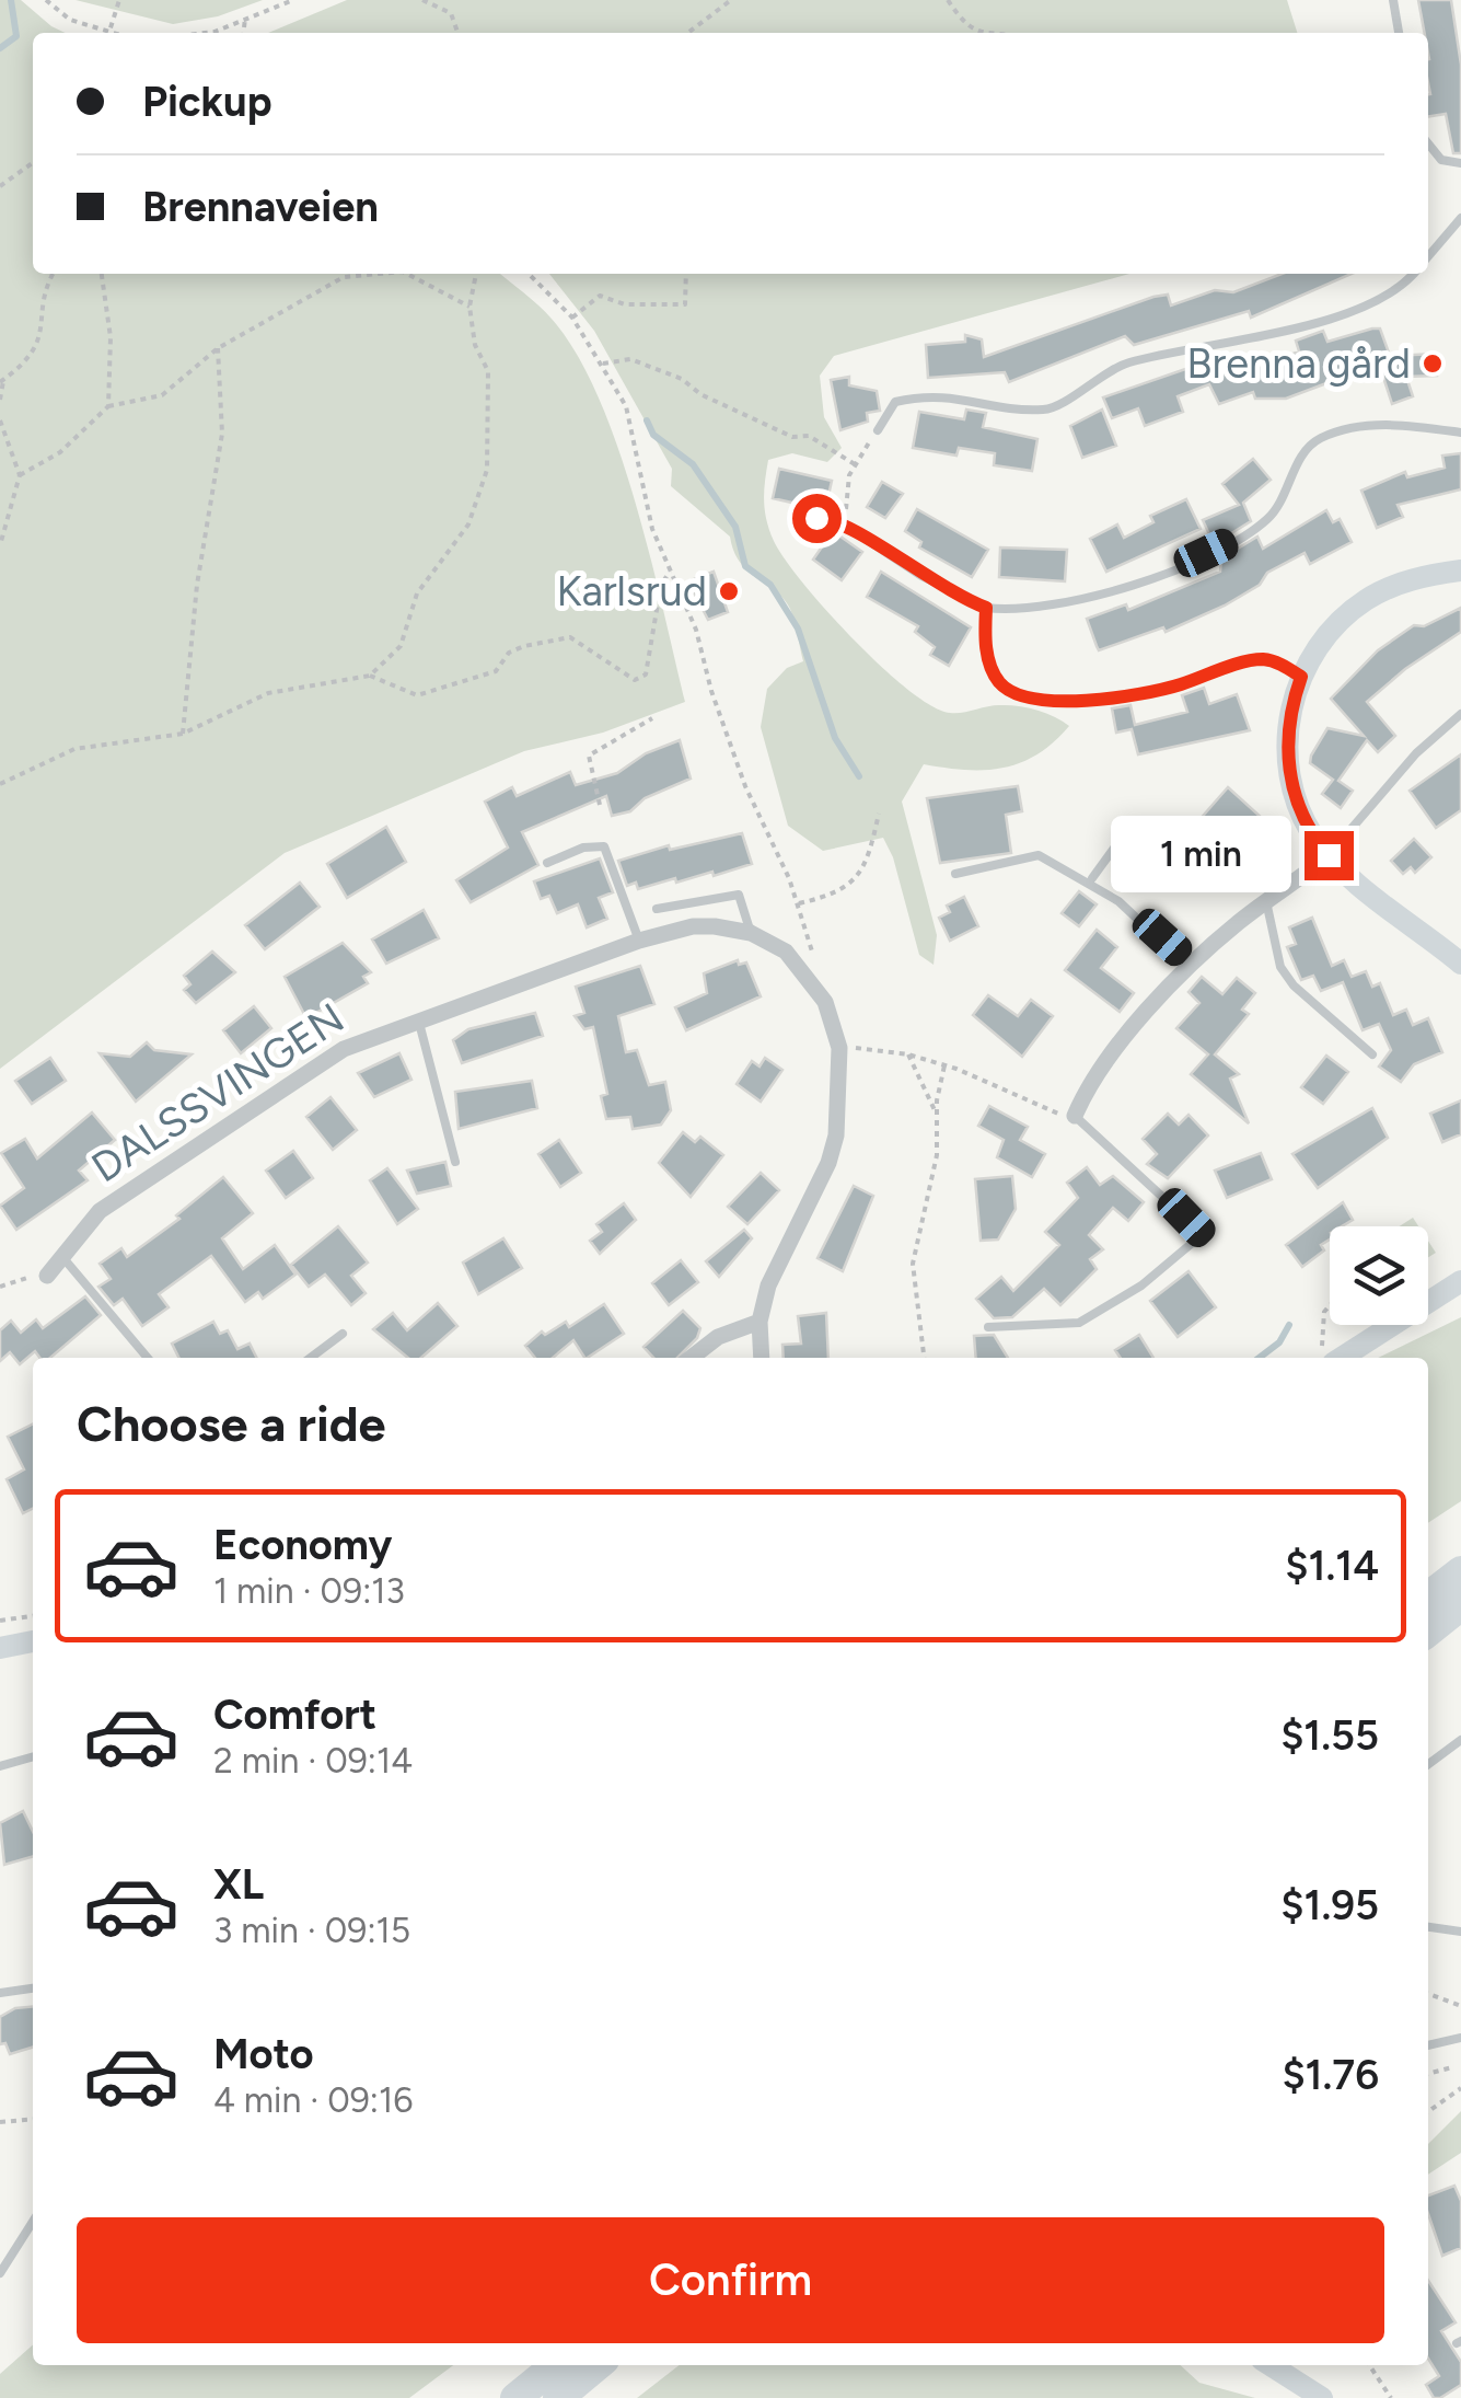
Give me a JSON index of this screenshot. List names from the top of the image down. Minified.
{"streets":{"street":["DALSSVINGEN"]},"places":["Brenna gård","Karlsrud"],"page":{"banner":["Pickup","Brennaveien"],"bubble":"1 min","heading":"Choose a ride","list":[{"name":"Economy","note":"1 min · 09:13","value":"$1.14"},{"name":"Comfort","note":"2 min · 09:14","value":"$1.55"},{"name":"XL","note":"3 min · 09:15","value":"$1.95"},{"name":"Moto","note":"4 min · 09:16","value":"$1.76"}],"buttons":"Confirm"}}
